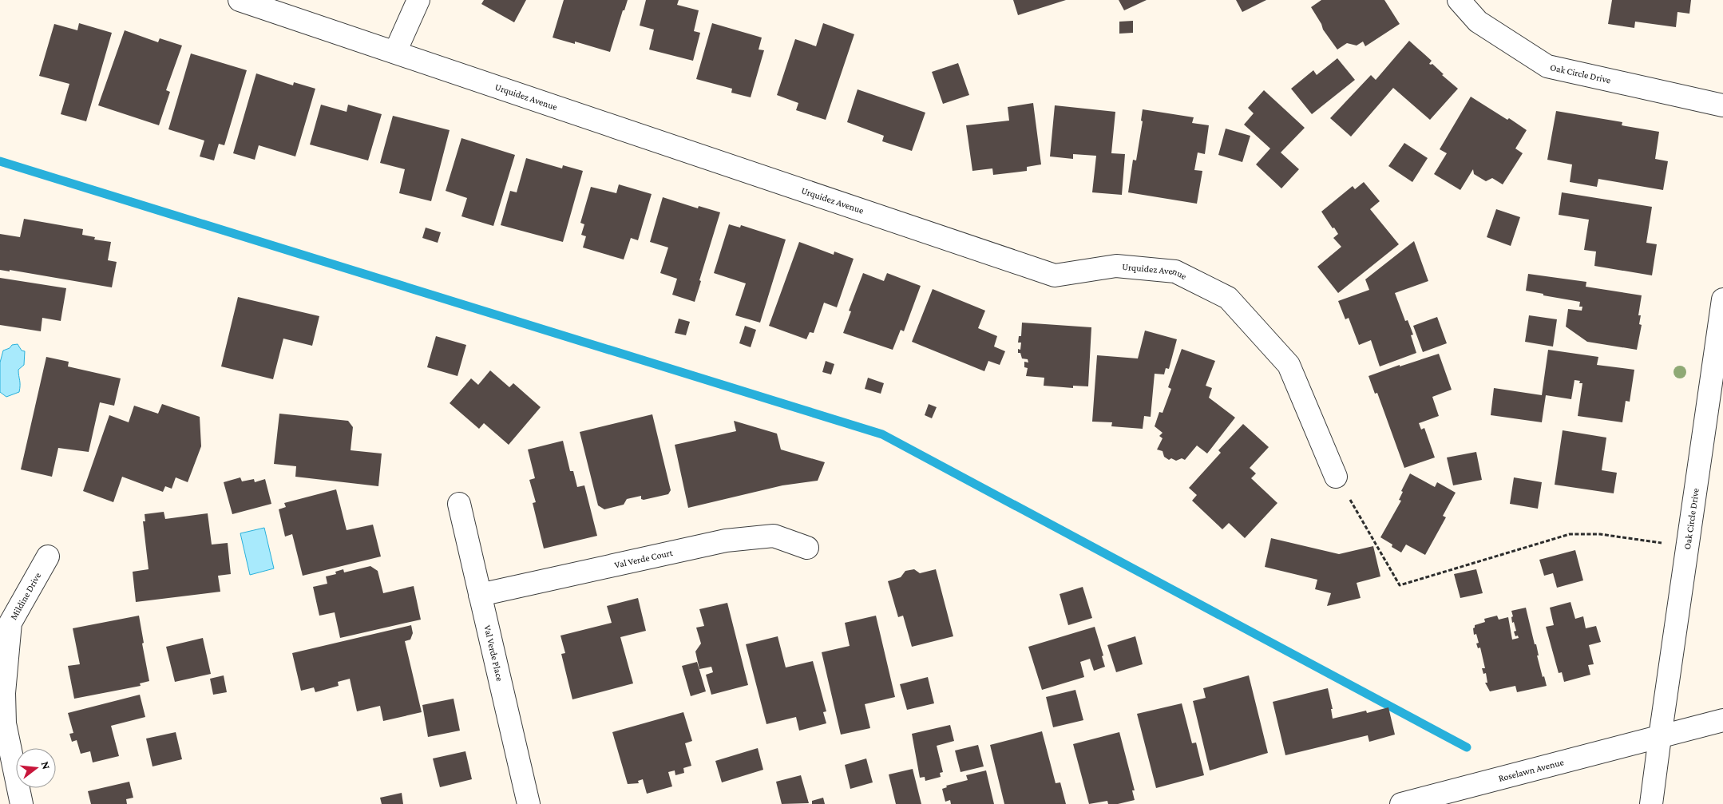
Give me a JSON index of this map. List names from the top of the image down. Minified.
{"streets":{"street":["Oak Circle Drive","Urquidez Avenue","Val Verde Court","Mildine Drive","Val Verde Place","Roselawn Avenue"]},"crossings":[["Oak Circle Drive","Roselawn Avenue"],["Val Verde Court","Val Verde Place"]],"north":"right"}
